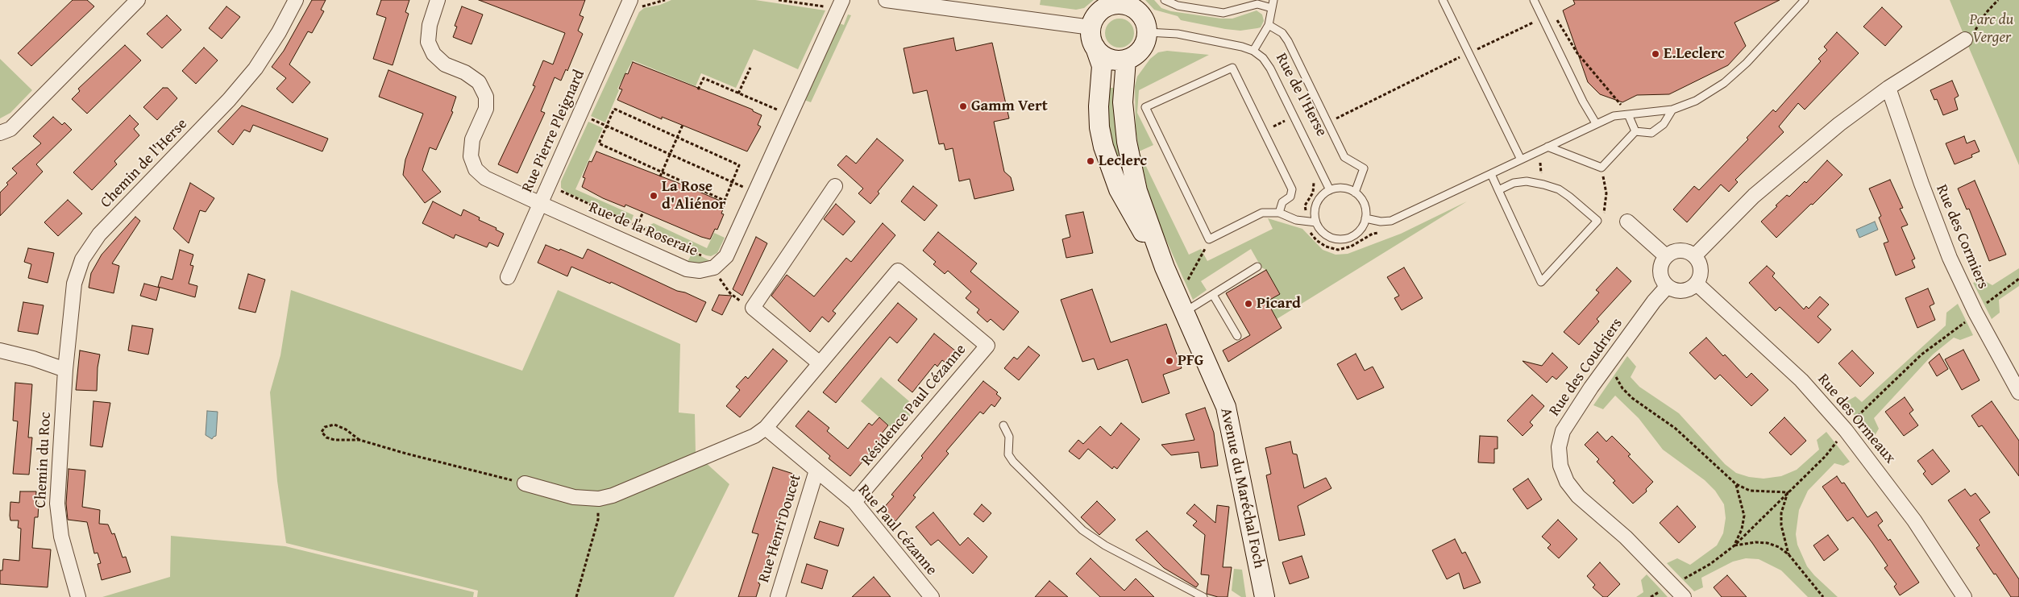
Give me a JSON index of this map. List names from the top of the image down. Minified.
{"streets":{"street":["Rue Pierre Pleignard","Chemin de l'Herse","Rue de la Roseraie","Rue des Cormiers","Rue des Coudriers","Résidence Paul Cézanne","Rue des Ormeaux","Chemin du Roc","Avenue du Maréchal Foch","Rue Henri Doucet","Rue Paul Cézanne"],"lane":["Rue de l'Herse"]},"crossings":[["Rue de l'Herse","Avenue du Maréchal Foch"],["Rue Pierre Pleignard","Rue de la Roseraie"],["Chemin de l'Herse","Chemin du Roc"],["Rue des Coudriers","Rue des Ormeaux"],["Résidence Paul Cézanne","Rue Paul Cézanne"],["Rue Henri Doucet","Rue Paul Cézanne"]],"parks":["Parc du Verger"],"places":["E.Leclerc","Gamm Vert","Leclerc","La Rose d'Aliénor","Picard","PFG"]}
